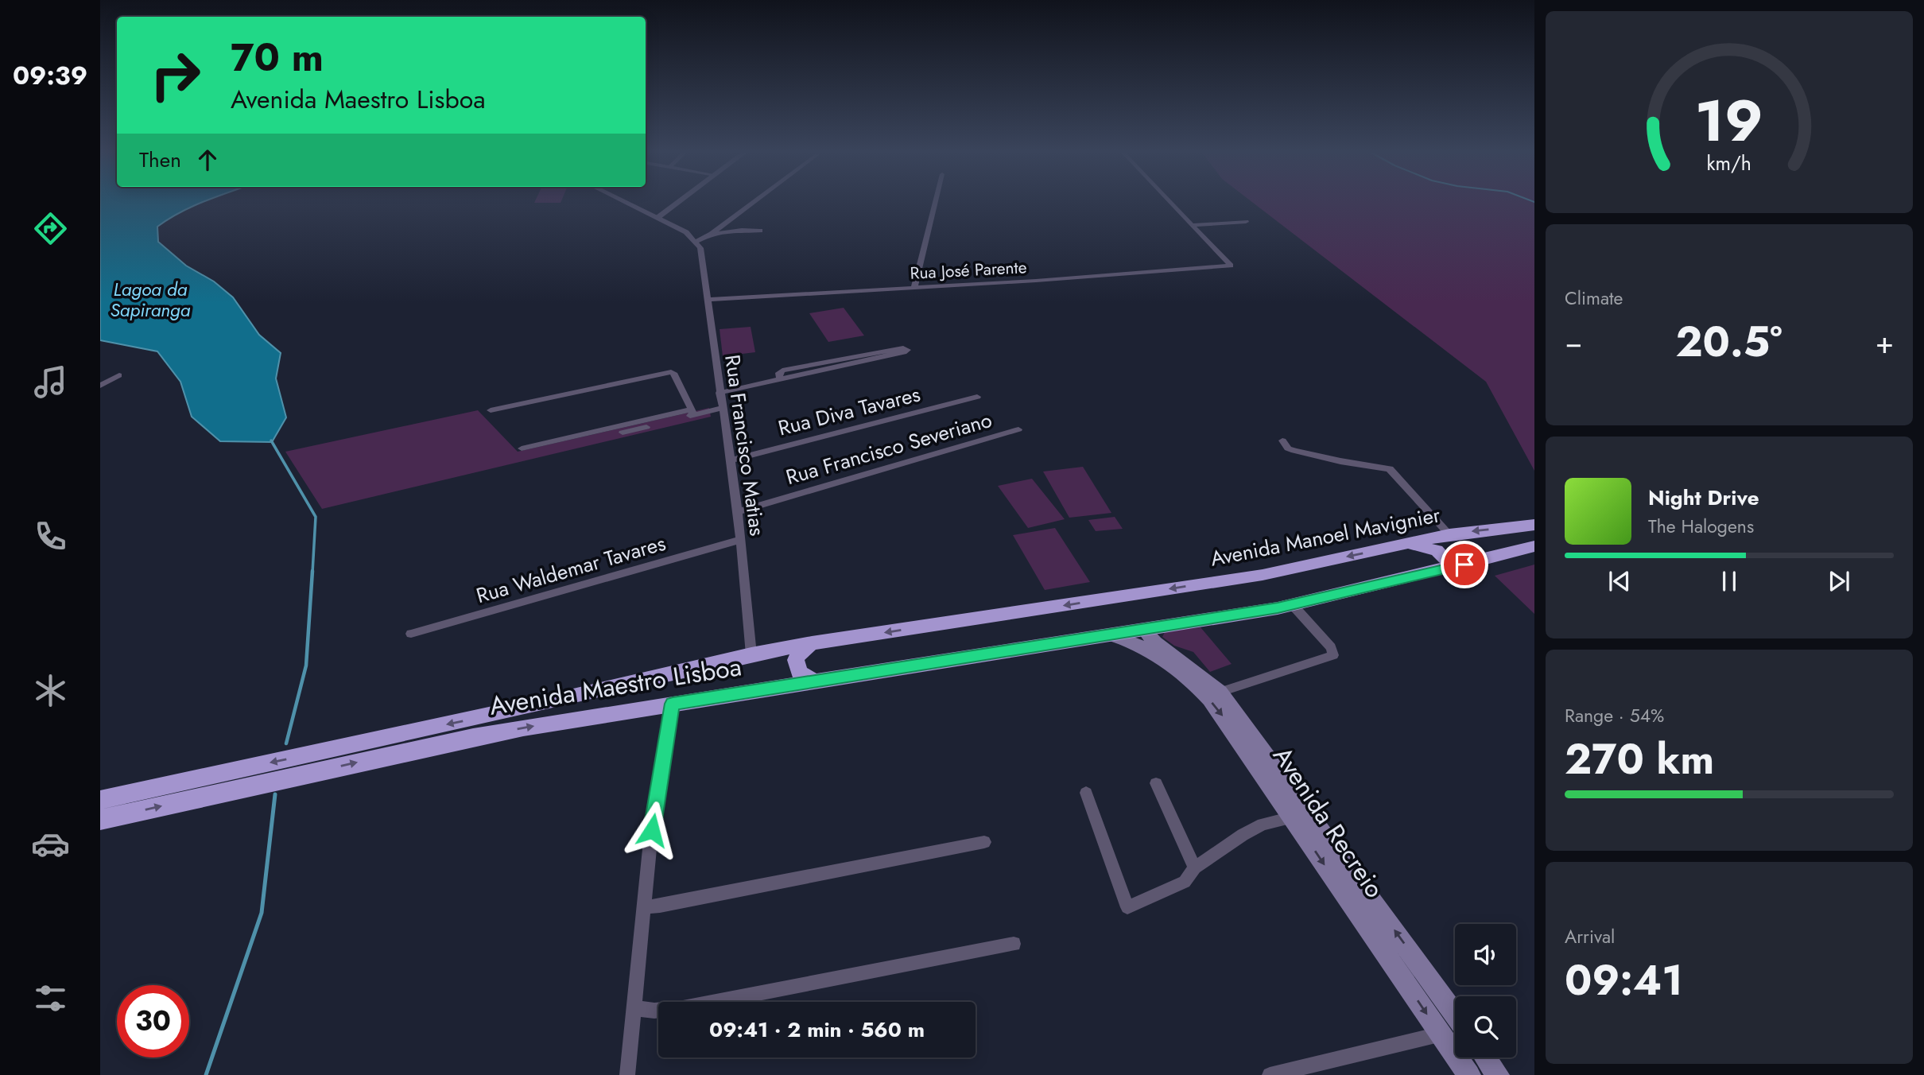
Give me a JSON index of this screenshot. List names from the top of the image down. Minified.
{"streets":{"highway":["Avenida Manoel Mavignier","Avenida Maestro Lisboa"],"main road":["Avenida Recreio"],"street":["Rua José Parente","Rua Diva Tavares","Rua Francisco Matias","Rua Francisco Severiano","Rua Waldemar Tavares"]},"crossings":[["Rua José Parente","Rua Francisco Matias"],["Rua Diva Tavares","Rua Francisco Matias"],["Rua Francisco Matias","Rua Francisco Severiano"],["Rua Francisco Matias","Rua Waldemar Tavares"],["Rua Francisco Matias","Avenida Maestro Lisboa"],["Avenida Manoel Mavignier","Avenida Maestro Lisboa"],["Avenida Maestro Lisboa","Avenida Recreio"]],"water":["Lagoa da Sapiranga"],"page":{"tabs":"09:39","turn":["70 m","Avenida Maestro Lisboa"],"then":"Then","tile":["Climate",["Range · 54%","270 km"],["Arrival","09:41"]],"heat":["−","20.5°","+"],"song":["Night Drive","The Halogens"],"limit":"30","trip":"09:41 · 2 min · 560 m","gauge":["19","km/h"]}}
